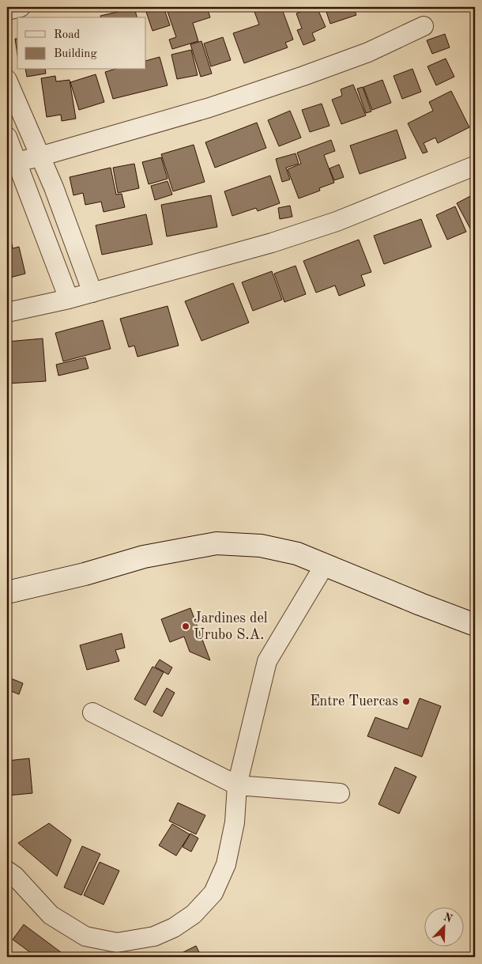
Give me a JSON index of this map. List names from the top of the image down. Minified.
{"places":["Jardines del Urubo S.A.","Entre Tuercas"],"legend":["Road","Building"],"north":"top right"}
